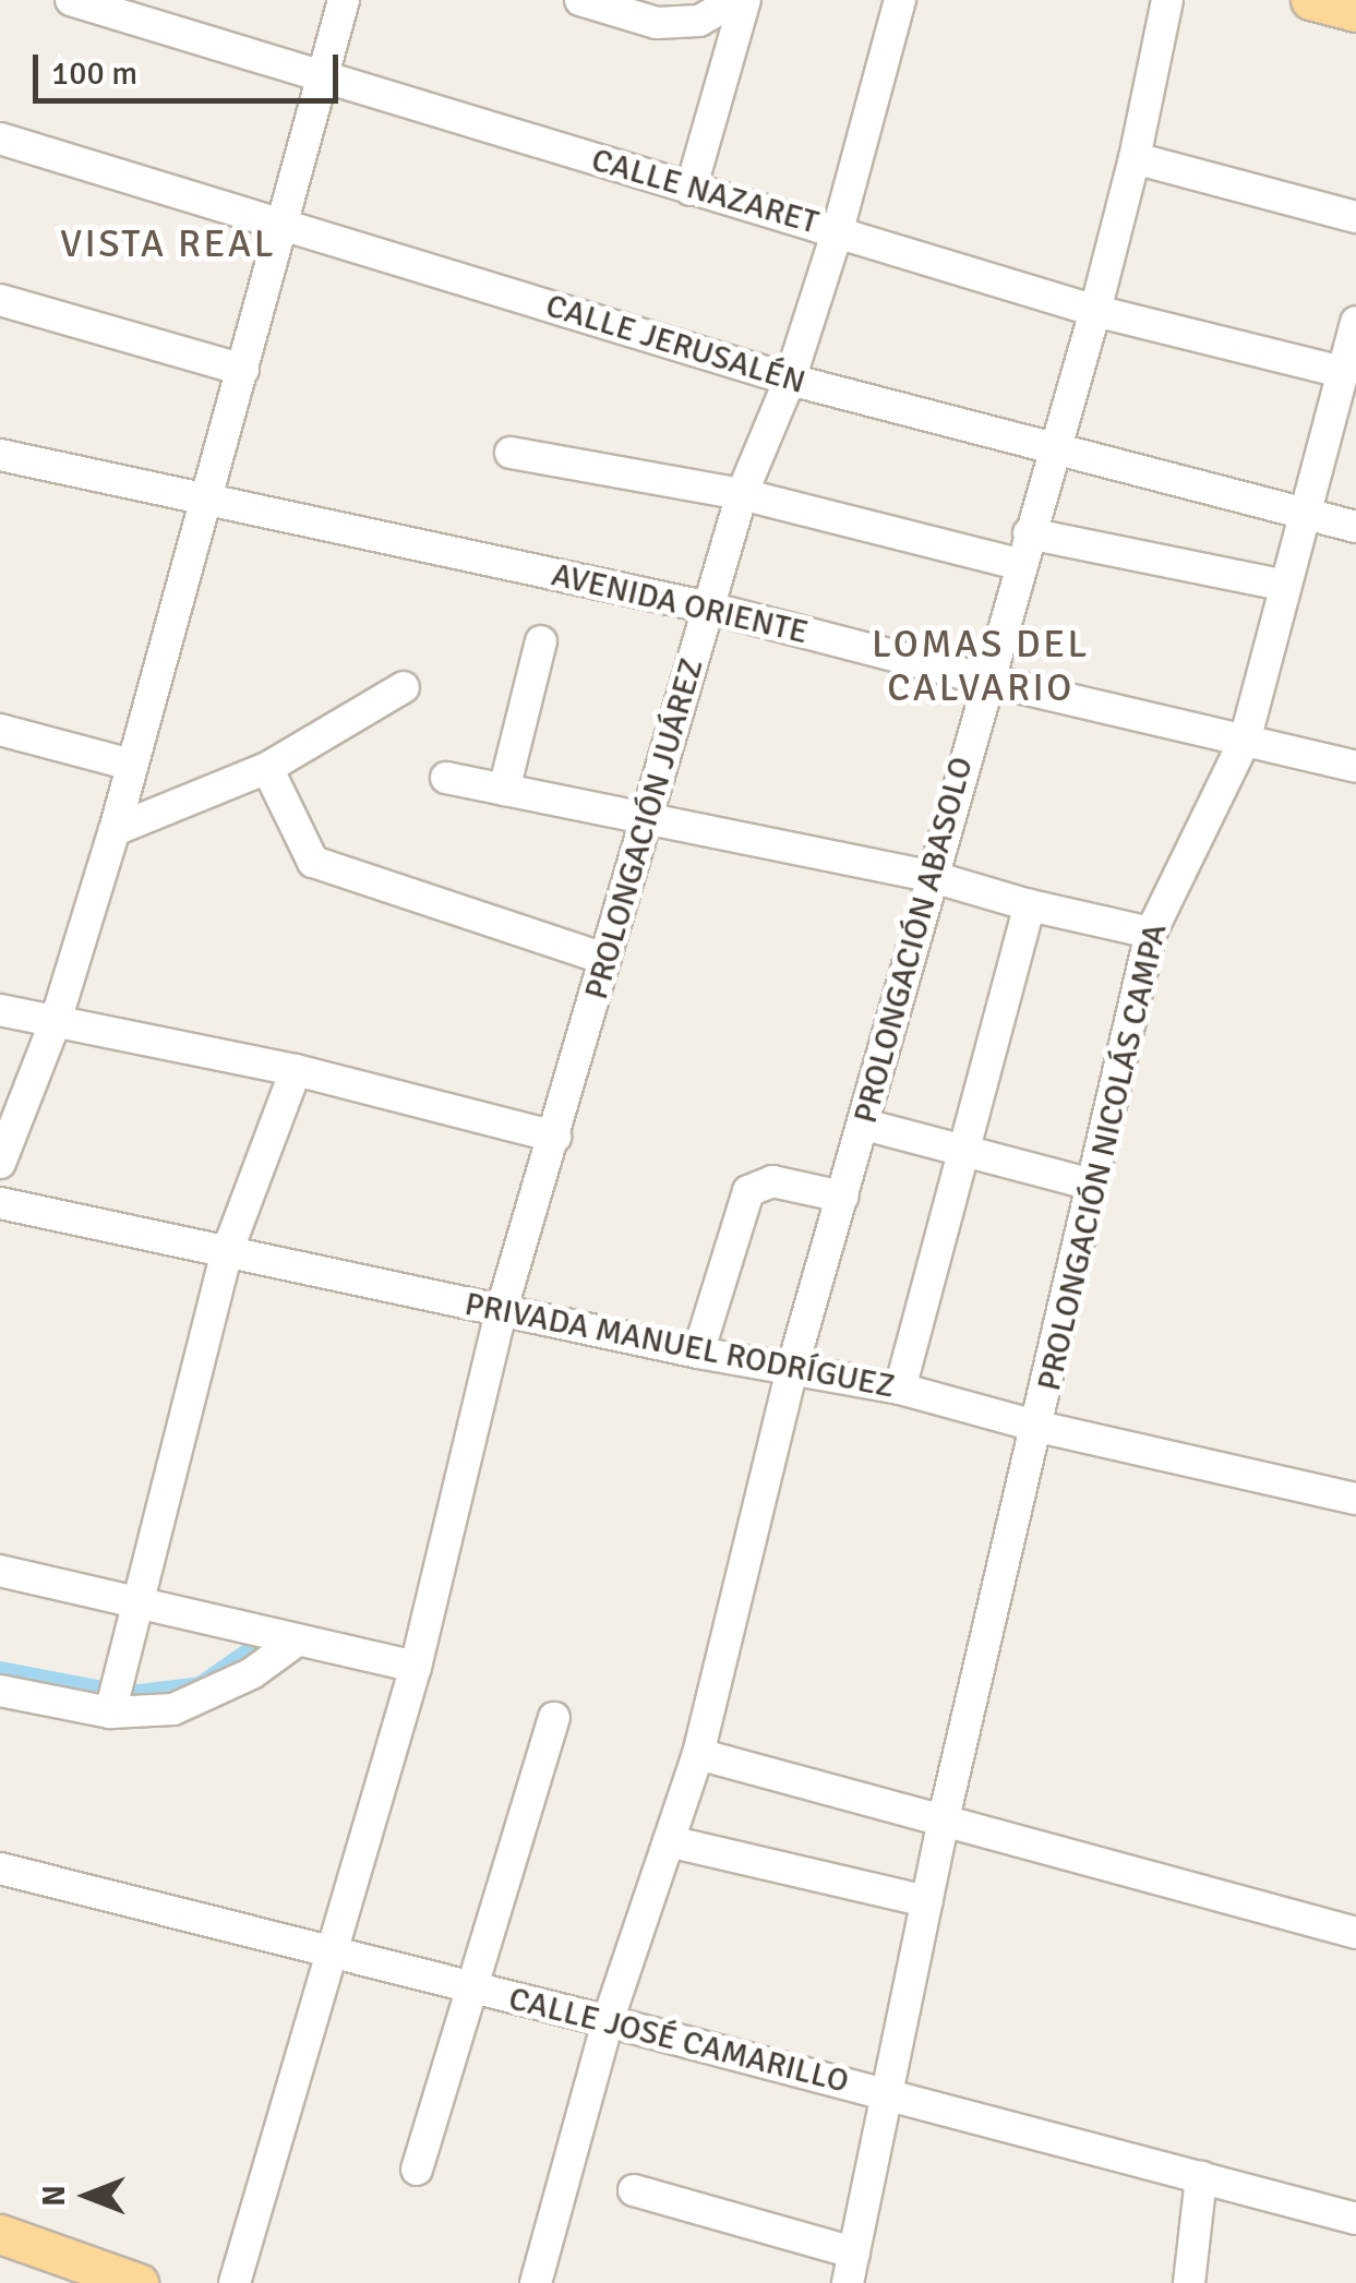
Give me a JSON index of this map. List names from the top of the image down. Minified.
{"streets":{"street":["CALLE NAZARET","CALLE JERUSALÉN","AVENIDA ORIENTE","PROLONGACIÓN JUÁREZ","PROLONGACIÓN ABASOLO","PROLONGACIÓN NICOLÁS CAMPA","PRIVADA MANUEL RODRÍGUEZ","CALLE JOSÉ CAMARILLO"]},"crossings":[["CALLE NAZARET","PROLONGACIÓN JUÁREZ"],["CALLE NAZARET","PROLONGACIÓN ABASOLO"],["CALLE NAZARET","PROLONGACIÓN NICOLÁS CAMPA"],["CALLE JERUSALÉN","PROLONGACIÓN JUÁREZ"],["CALLE JERUSALÉN","PROLONGACIÓN ABASOLO"],["CALLE JERUSALÉN","PROLONGACIÓN NICOLÁS CAMPA"],["AVENIDA ORIENTE","PROLONGACIÓN JUÁREZ"],["AVENIDA ORIENTE","PROLONGACIÓN ABASOLO"],["AVENIDA ORIENTE","PROLONGACIÓN NICOLÁS CAMPA"],["PROLONGACIÓN JUÁREZ","PRIVADA MANUEL RODRÍGUEZ"],["PROLONGACIÓN JUÁREZ","CALLE JOSÉ CAMARILLO"],["PROLONGACIÓN ABASOLO","PRIVADA MANUEL RODRÍGUEZ"],["PROLONGACIÓN ABASOLO","CALLE JOSÉ CAMARILLO"],["PROLONGACIÓN NICOLÁS CAMPA","PRIVADA MANUEL RODRÍGUEZ"],["PROLONGACIÓN NICOLÁS CAMPA","CALLE JOSÉ CAMARILLO"]],"districts":["VISTA REAL","LOMAS DEL CALVARIO"],"scale_bar":"100 m","north":"left"}
